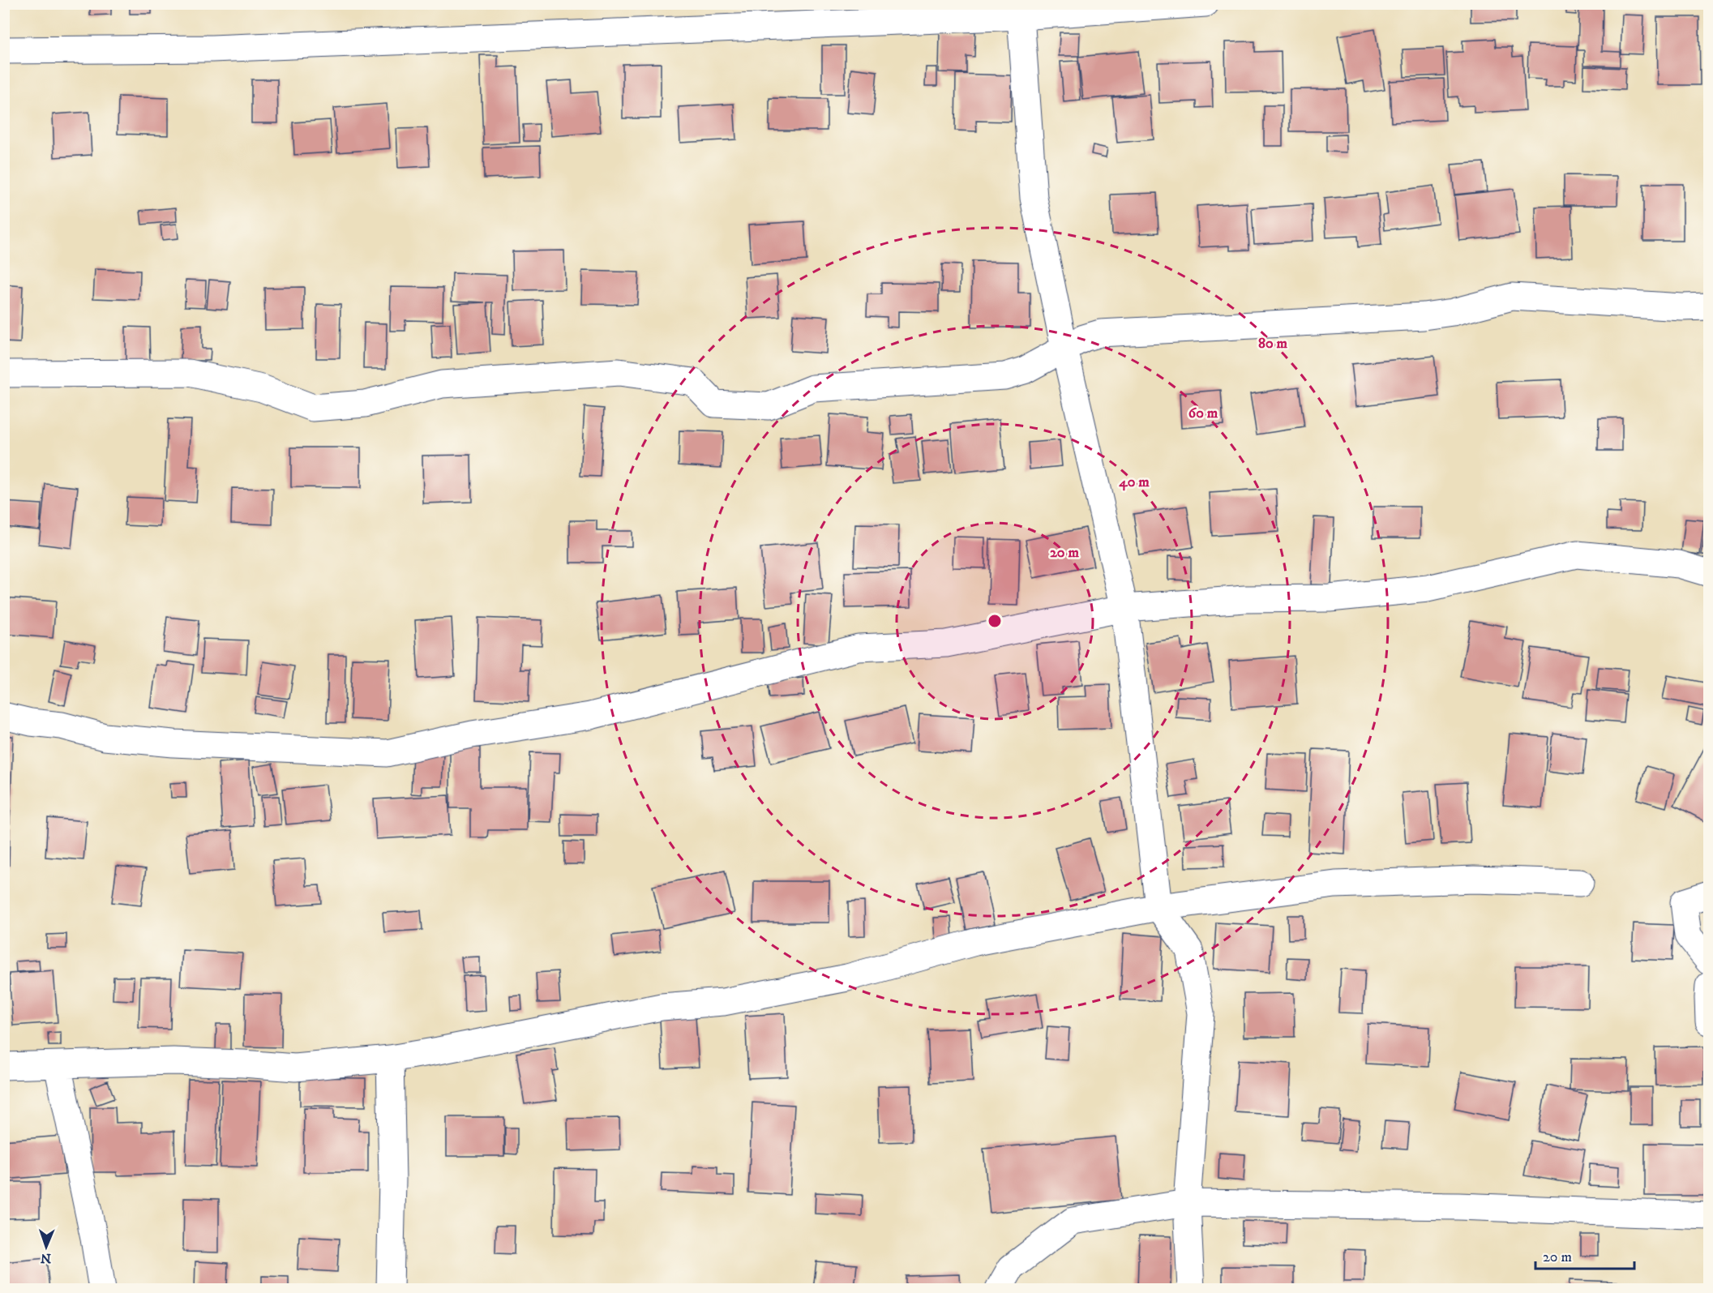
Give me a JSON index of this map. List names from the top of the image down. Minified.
{"scale_bar":"20 m","north":"bottom","rings":["80 m","60 m","40 m","20 m"]}
